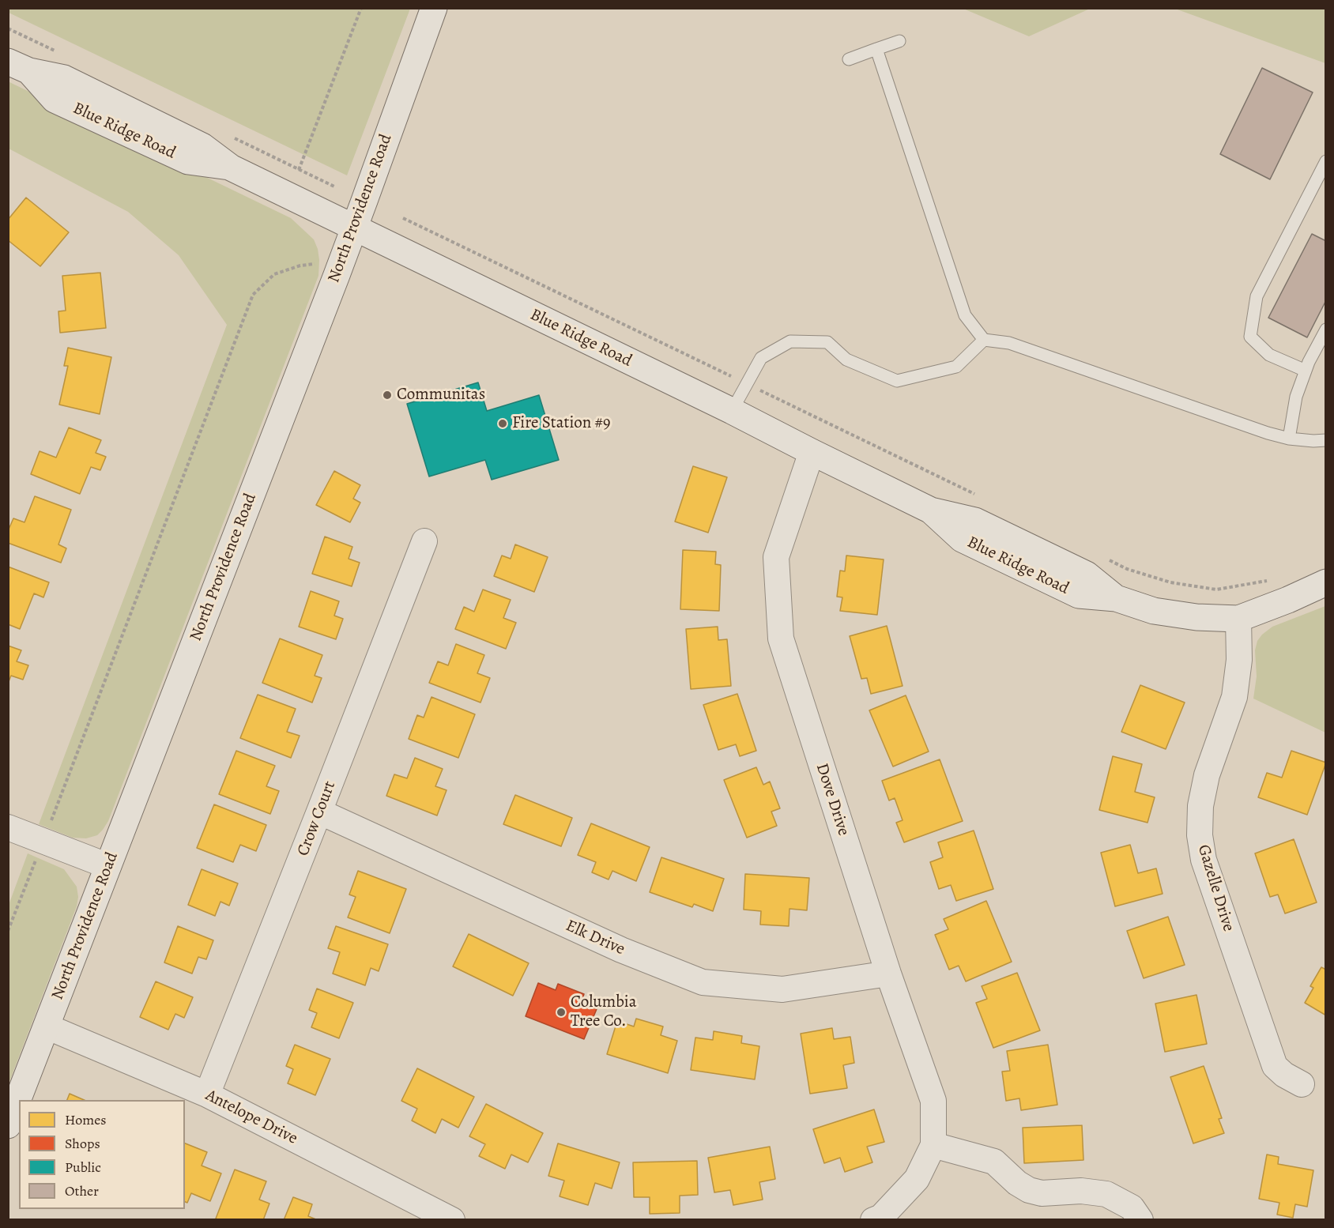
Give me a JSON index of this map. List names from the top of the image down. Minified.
{"streets":{"street":["Blue Ridge Road","North Providence Road","Dove Drive","Crow Court","Gazelle Drive","Elk Drive","Antelope Drive"]},"crossings":[["Blue Ridge Road","North Providence Road"],["Blue Ridge Road","Dove Drive"],["Blue Ridge Road","Gazelle Drive"],["North Providence Road","Antelope Drive"],["Dove Drive","Elk Drive"],["Crow Court","Elk Drive"],["Crow Court","Antelope Drive"]],"places":["Communitas","Fire Station #9","Columbia Tree Co."],"legend":["Homes","Shops","Public","Other"]}
